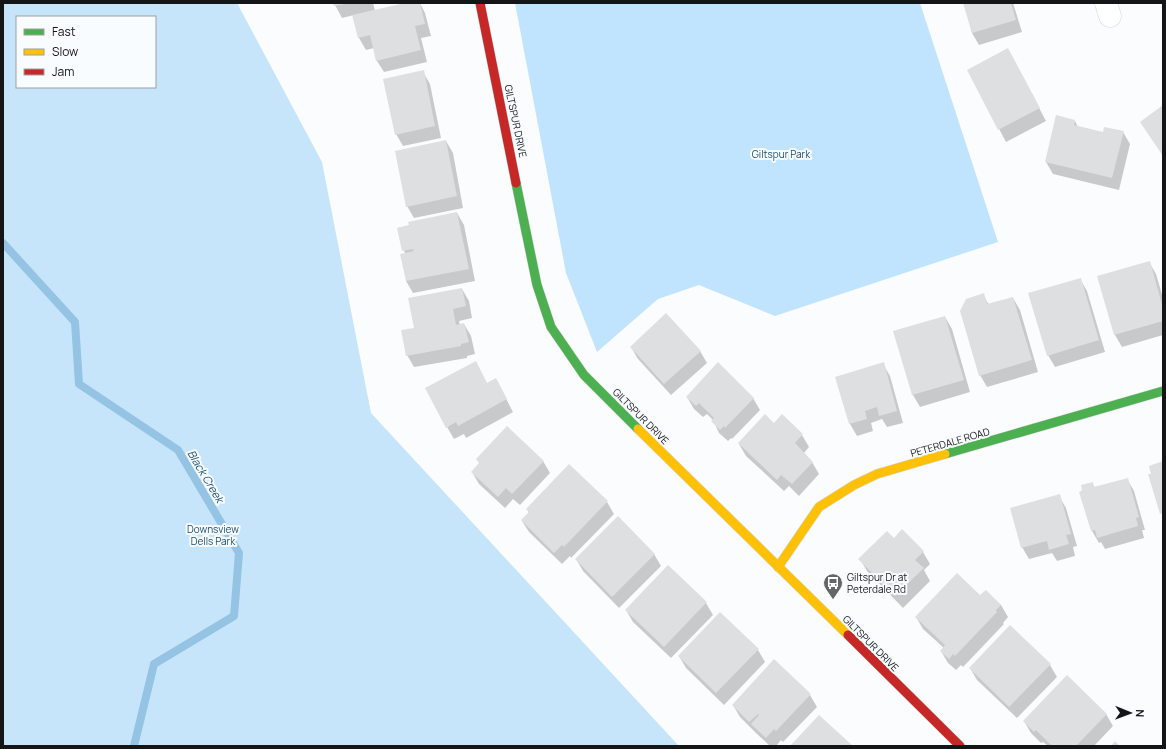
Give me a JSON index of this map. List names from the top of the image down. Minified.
{"streets":{"street":["GILTSPUR DRIVE","PETERDALE ROAD"]},"crossings":[["GILTSPUR DRIVE","PETERDALE ROAD"]],"water":["Black Creek"],"parks":["Giltspur Park","Downsview Dells Park"],"places":{"bus stop":["Giltspur Dr at Peterdale Rd"]},"legend":["Fast","Slow","Jam"],"north":"right"}
